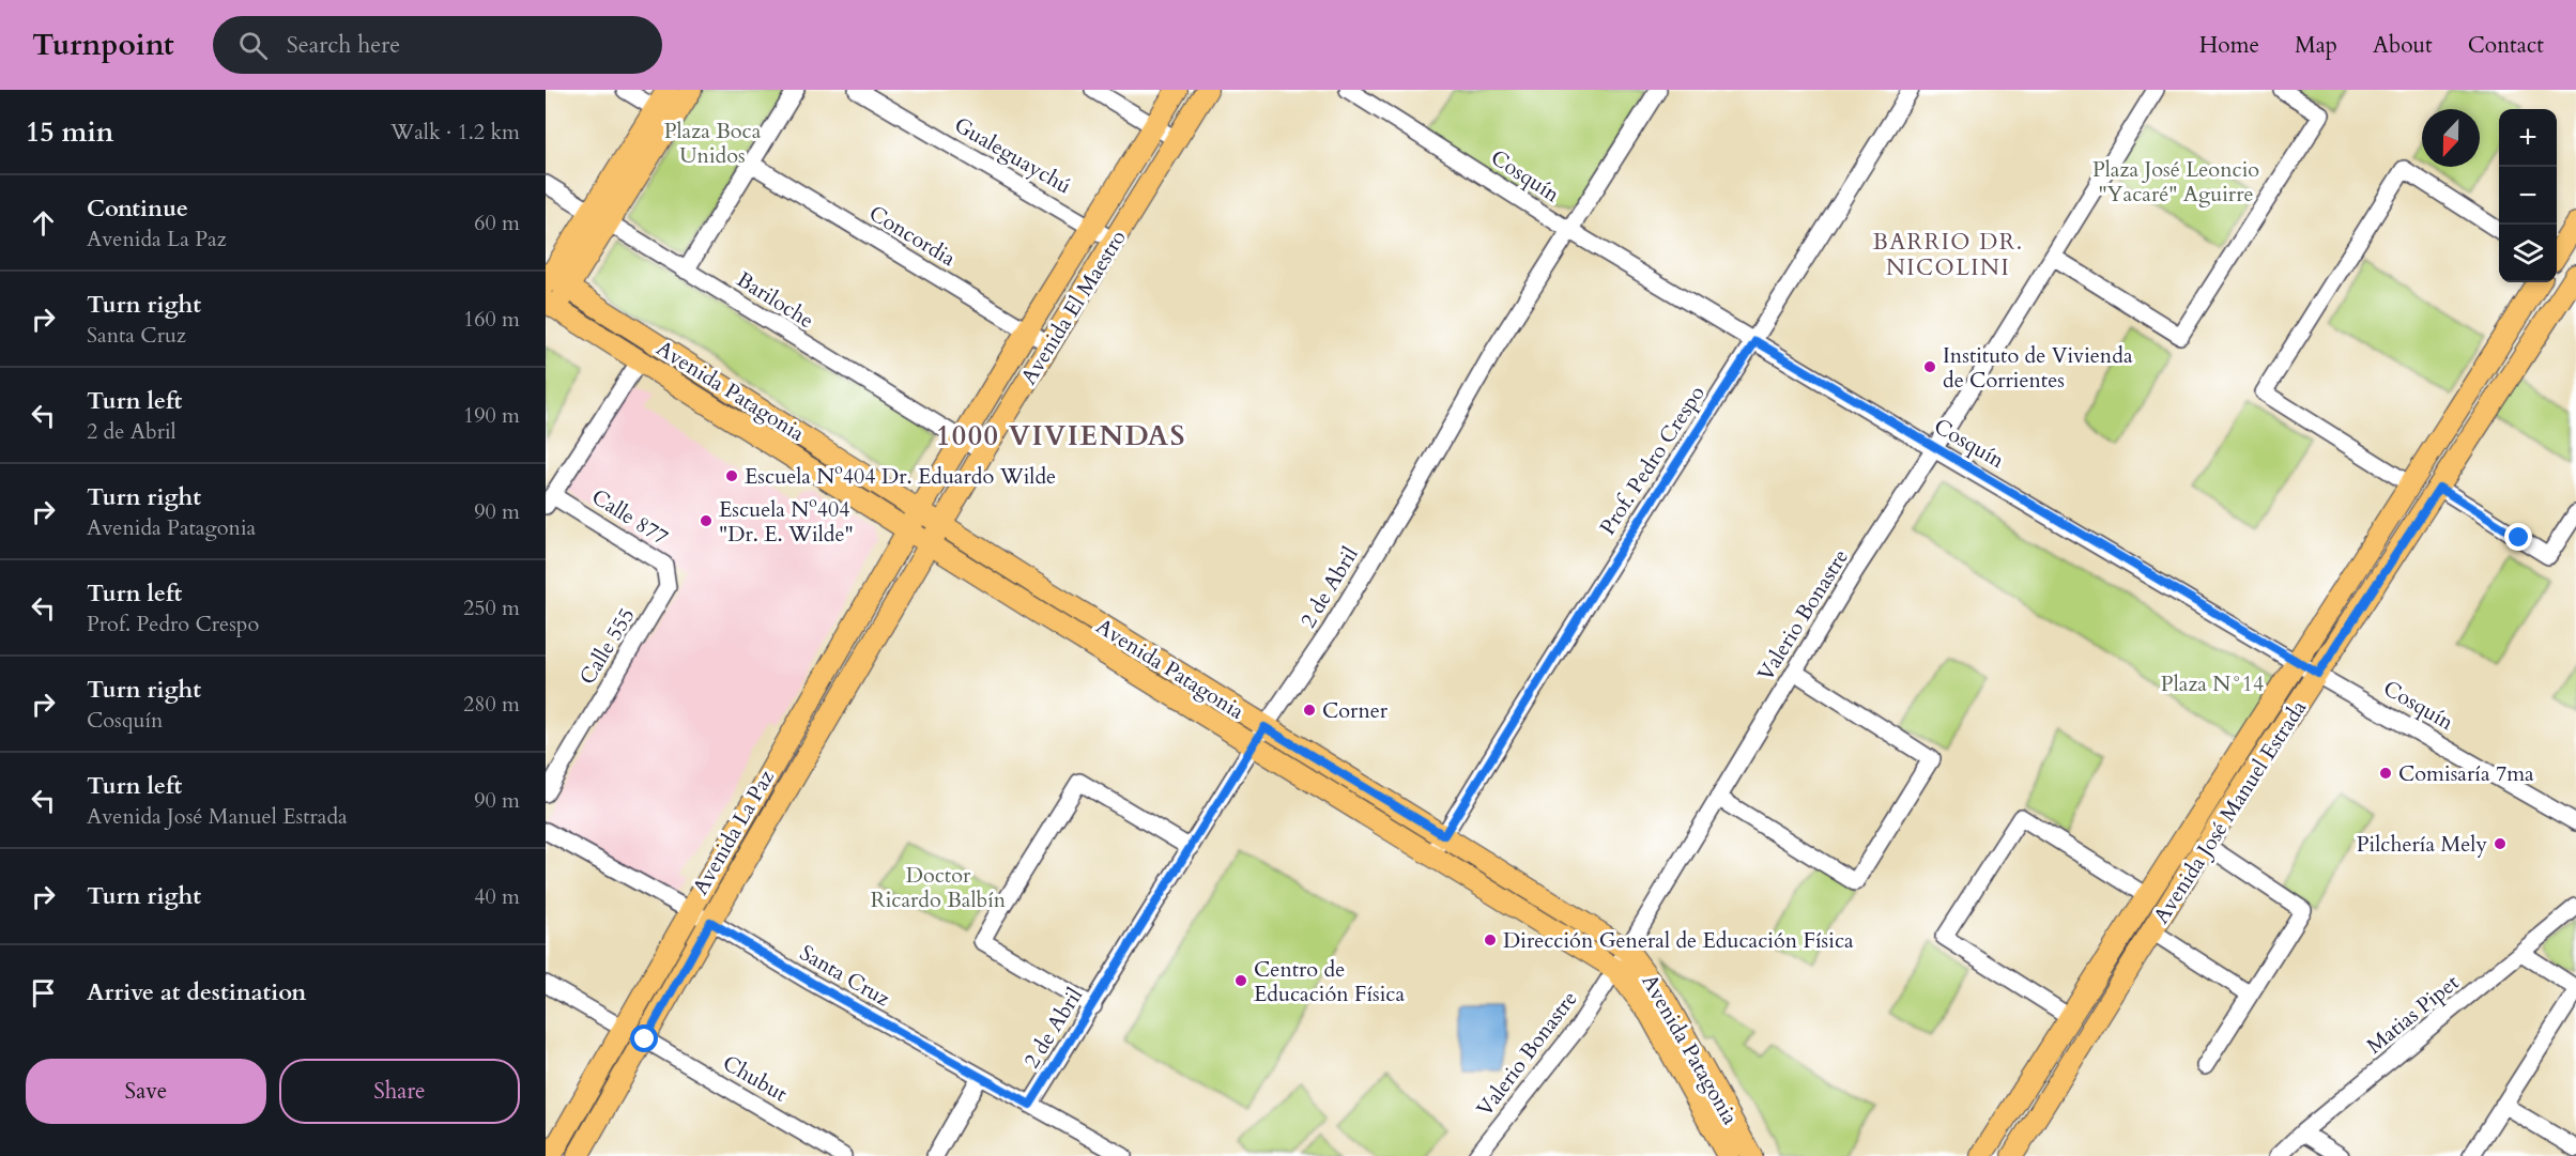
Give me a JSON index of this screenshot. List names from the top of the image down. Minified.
{"streets":{"main road":["Avenida El Maestro","Avenida Patagonia","Avenida José Manuel Estrada","Avenida La Paz"],"street":["Gualeguaychú","Cosquín","Concordia","Bariloche","Prof. Pedro Crespo","Calle 877","2 de Abril","Valerio Bonastre","Calle 555","Santa Cruz","Matias Pipet","Chubut"]},"crossings":[["Gualeguaychú","Avenida El Maestro"],["Cosquín","Prof. Pedro Crespo"],["Cosquín","2 de Abril"],["Cosquín","Valerio Bonastre"],["Cosquín","Avenida José Manuel Estrada"],["Concordia","Avenida El Maestro"],["Bariloche","Avenida El Maestro"],["Avenida El Maestro","Avenida Patagonia"],["Avenida El Maestro","Avenida La Paz"],["Avenida Patagonia","Prof. Pedro Crespo"],["Avenida Patagonia","2 de Abril"],["Avenida Patagonia","Valerio Bonastre"],["Avenida Patagonia","Avenida La Paz"],["Calle 877","Calle 555"],["2 de Abril","Santa Cruz"],["Avenida La Paz","Santa Cruz"],["Avenida La Paz","Chubut"]],"districts":["BARRIO DR. NICOLINI","1000 VIVIENDAS"],"parks":["Plaza Boca Unidos","Plaza José Leoncio \"Yacaré\" Aguirre","Plaza N°14","Doctor Ricardo Balbín"],"places":["Instituto de Vivienda de Corrientes","Escuela Nº404 Dr. Eduardo Wilde","Escuela Nº404 \"Dr. E. Wilde\"","Corner","Comisaría 7ma","Pilchería Mely","Dirección General de Educación Física","Centro de Educación Física"],"north":"bottom","page":{"header":"Turnpoint","search":"Search here","nav":["Home","Map","About","Contact"],"heading":["15 min","Walk · 1.2 km"],"map_buttons":["+","−"],"list":[["Continue","Avenida La Paz","60 m"],["Turn right","Santa Cruz","160 m"],["Turn left","2 de Abril","190 m"],["Turn right","Avenida Patagonia","90 m"],["Turn left","Prof. Pedro Crespo","250 m"],["Turn right","Cosquín","280 m"],["Turn left","Avenida José Manuel Estrada","90 m"],["Turn right","40 m"],"Arrive at destination"],"buttons":["Save","Share"]}}
